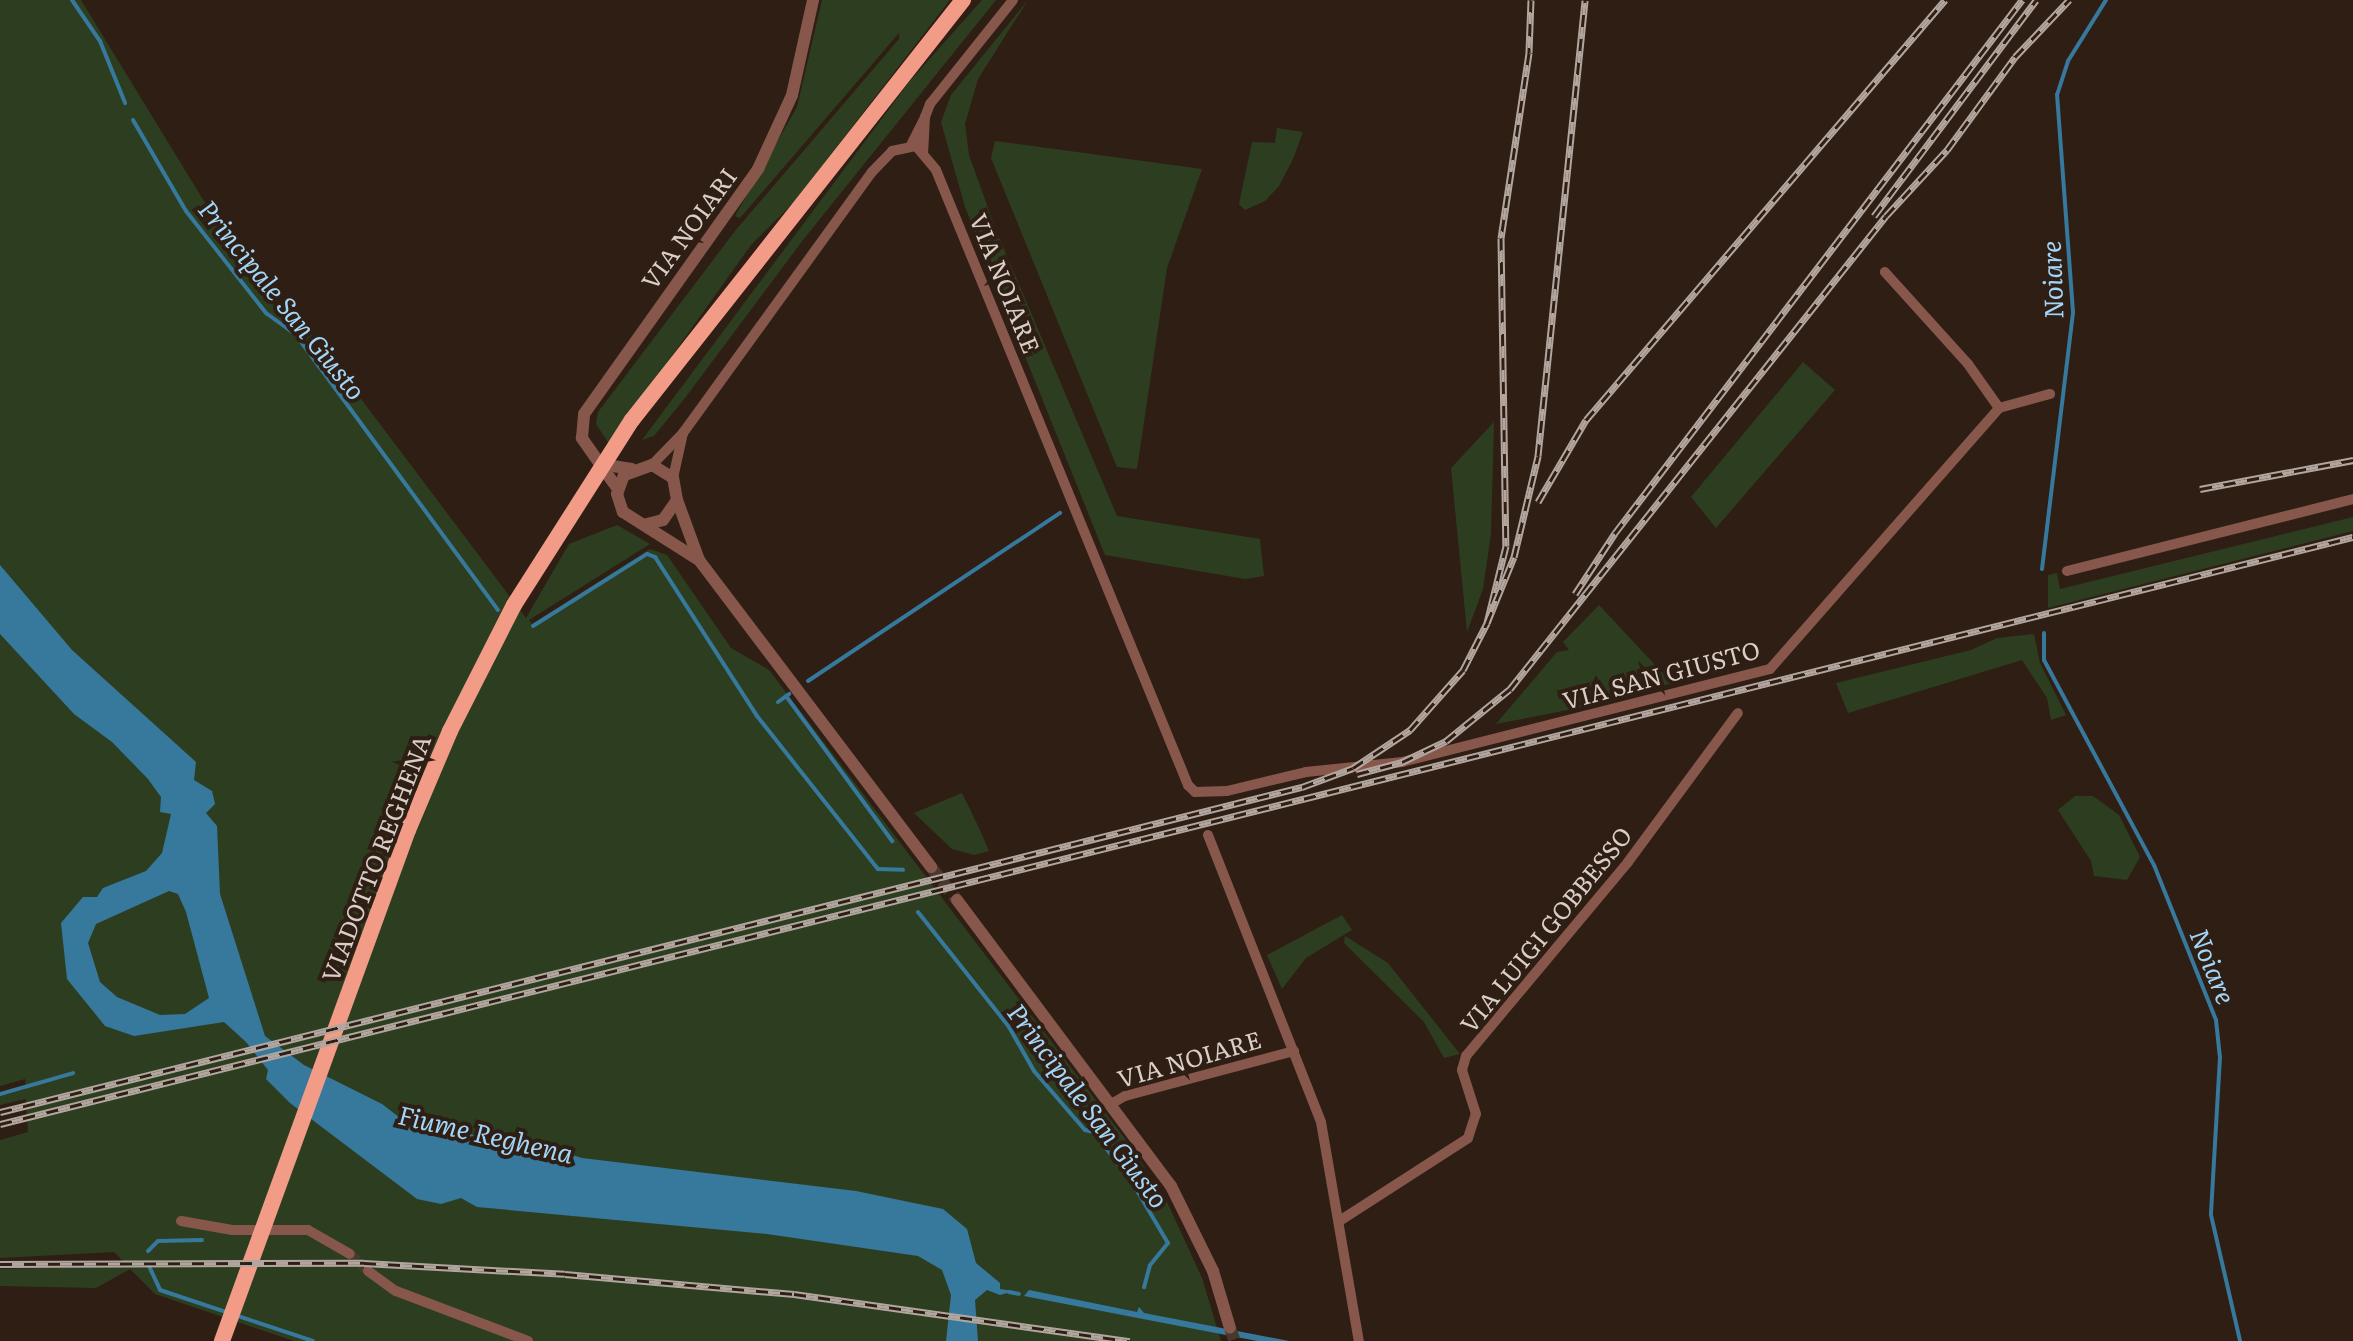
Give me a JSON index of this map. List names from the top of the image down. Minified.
{"streets":{"highway":["VIADOTTO REGHENA"],"street":["VIA NOIARI","VIA NOIARE","VIA SAN GIUSTO","VIA LUIGI GOBBESSO"]},"crossings":[["VIA NOIARE","VIA SAN GIUSTO"],["VIA NOIARE","VIA LUIGI GOBBESSO"]],"water":["Noiare","Principale San Giusto","Fiume Reghena"]}
